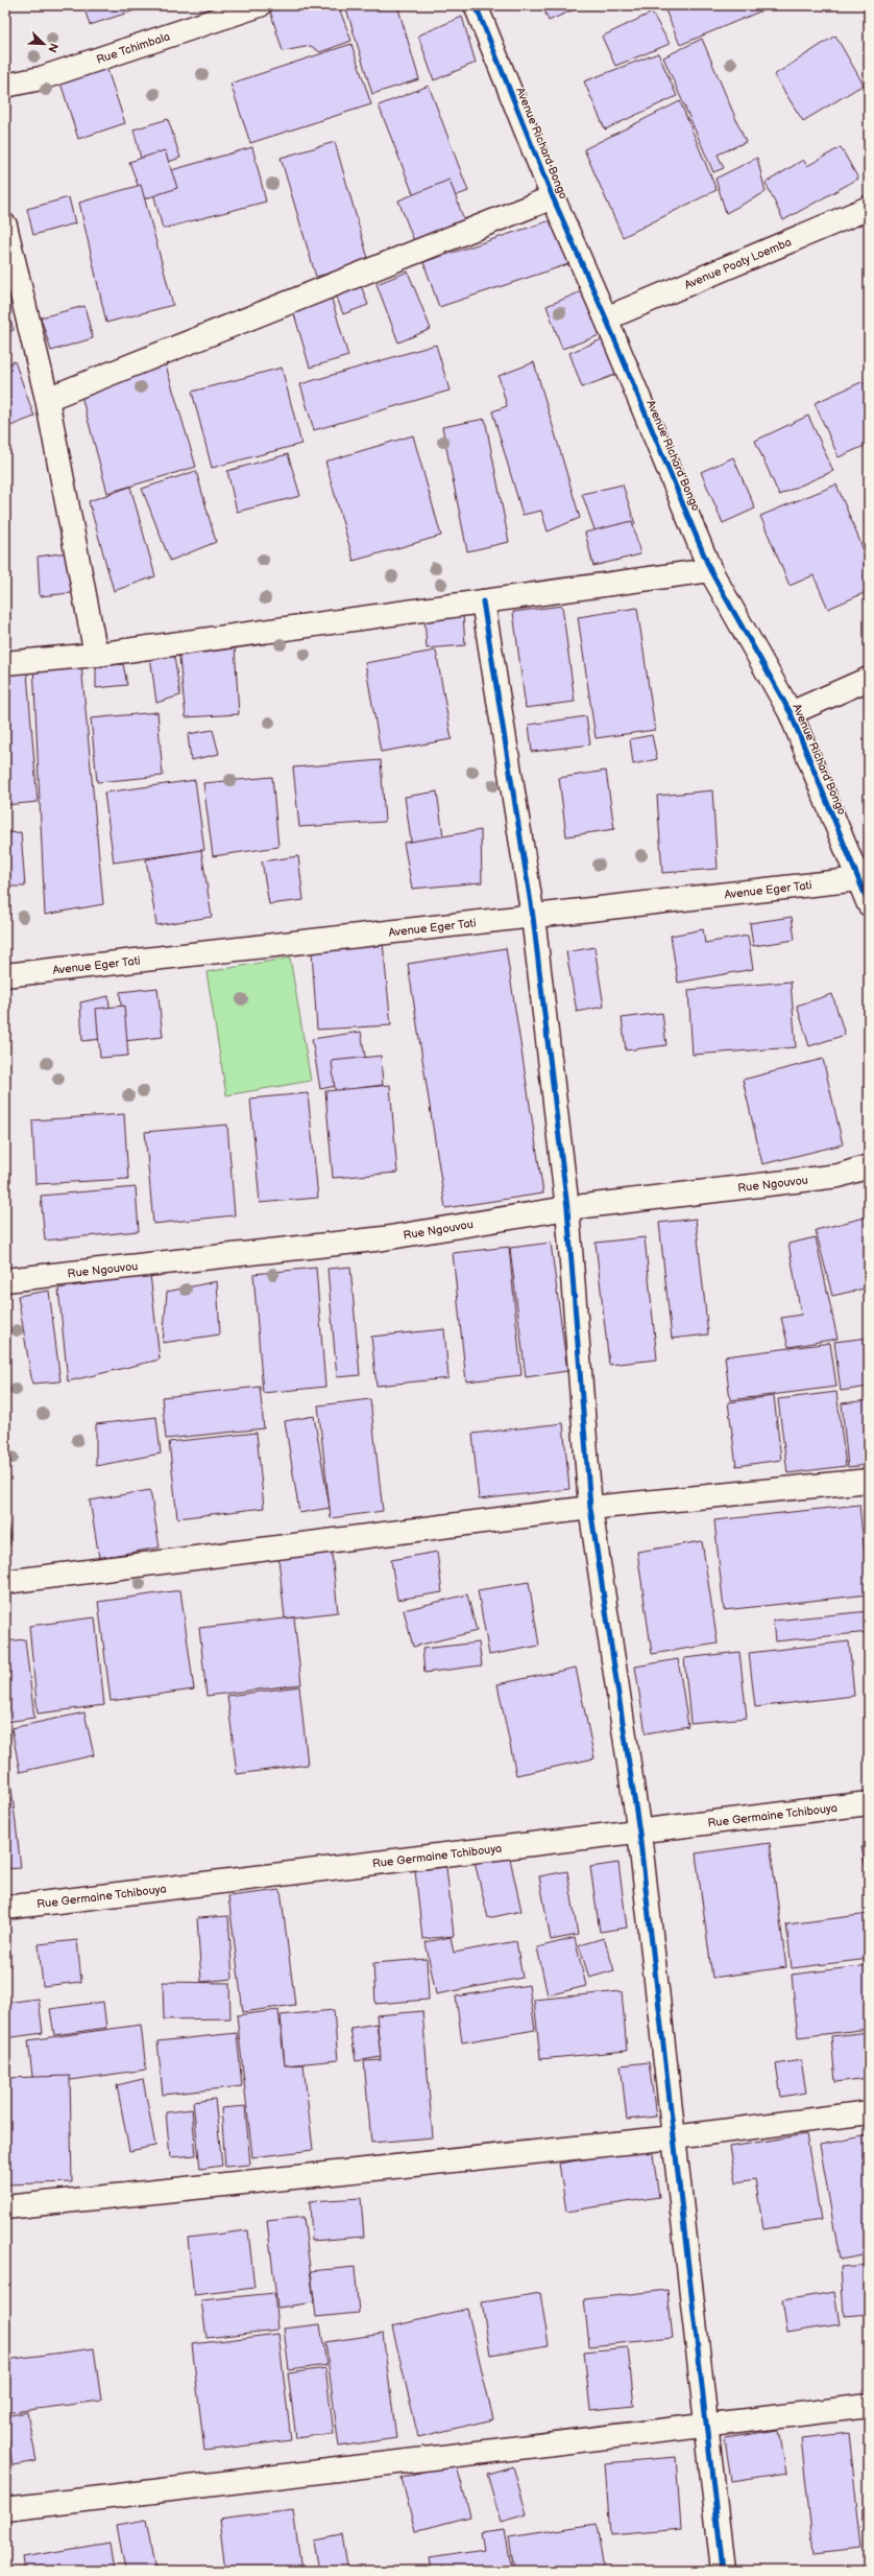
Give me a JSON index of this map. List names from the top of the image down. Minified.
{"streets":{"street":["Rue Tchimbala","Avenue Richard Bongo","Avenue Poaty Loemba","Avenue Eger Tati","Rue Ngouvou","Rue Germaine Tchibouya"]},"crossings":[["Avenue Richard Bongo","Avenue Poaty Loemba"],["Avenue Richard Bongo","Avenue Eger Tati"]],"north":"bottom right"}
